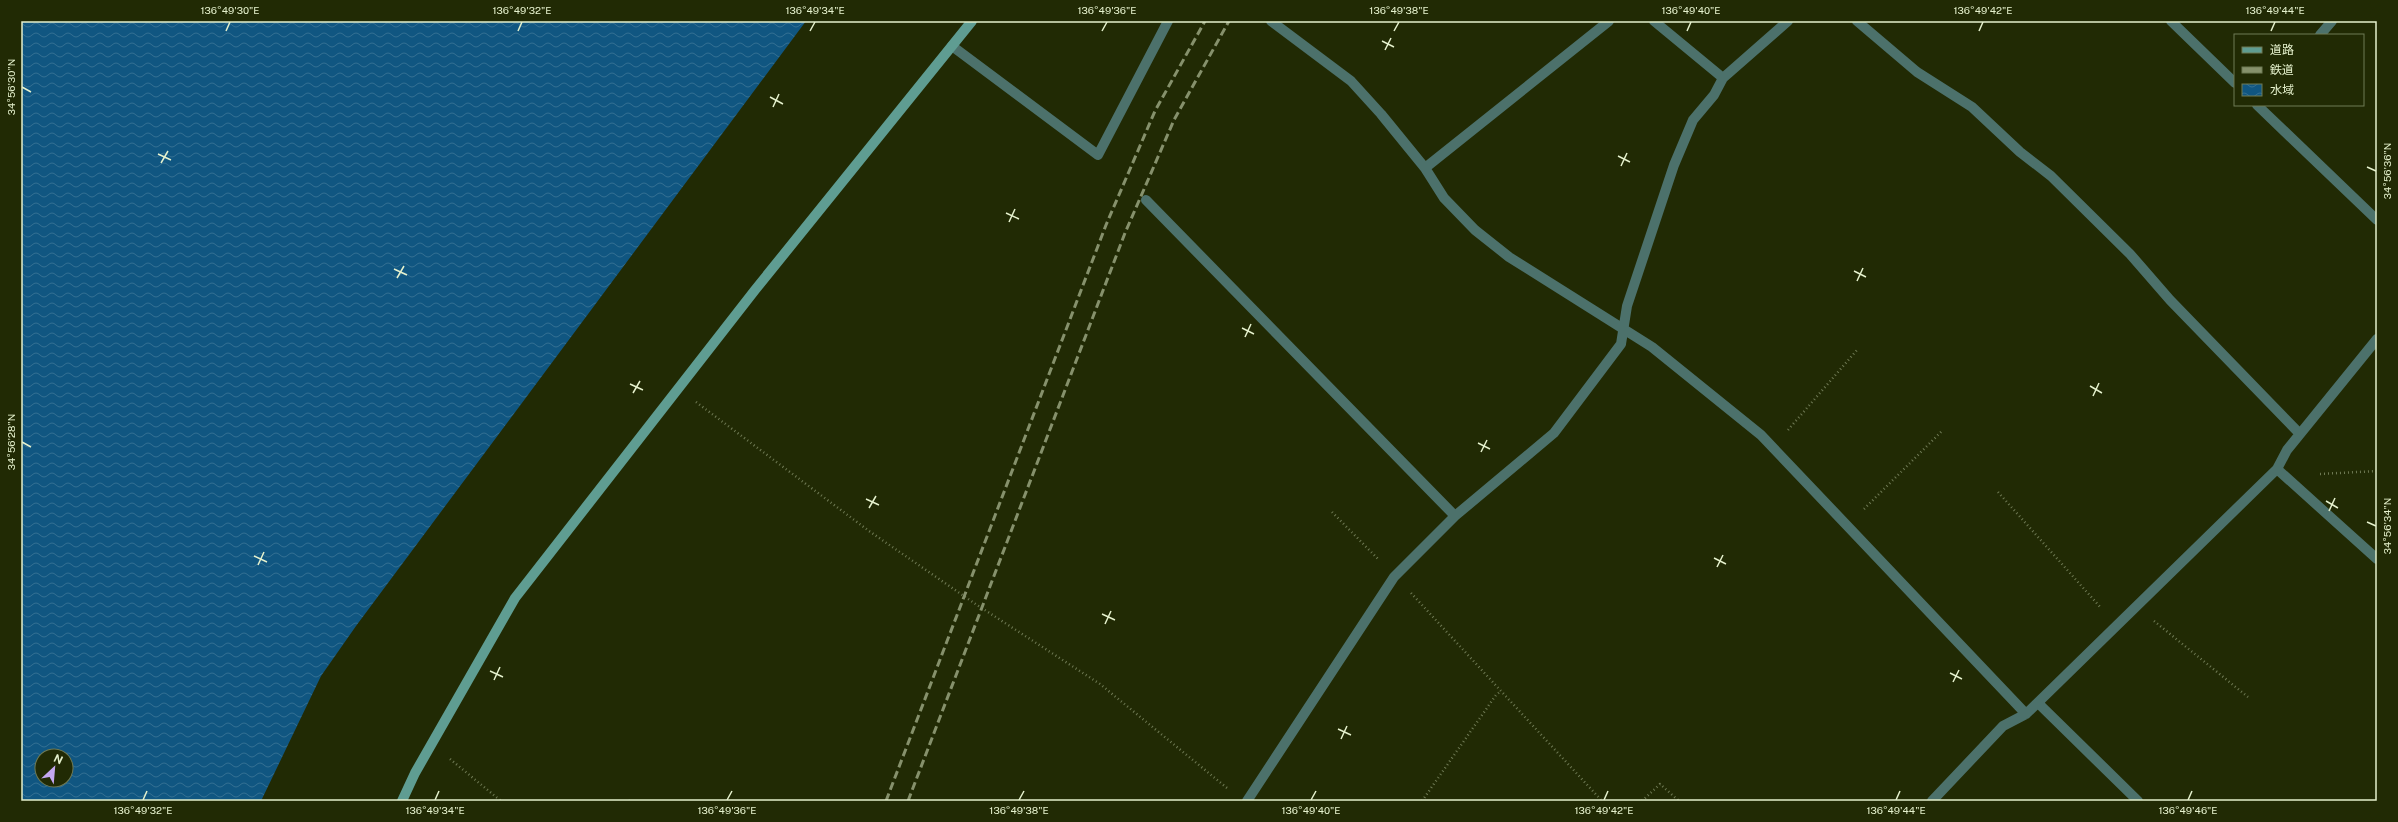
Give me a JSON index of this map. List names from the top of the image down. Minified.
{"legend":["道路","鉄道","水域"],"north":"top right","coordinates":["136°49'30\"E","136°49'32\"E","136°49'34\"E","136°49'36\"E","136°49'38\"E","136°49'40\"E","136°49'42\"E","136°49'44\"E","34°56'30\"N","34°56'36\"N","34°56'28\"N","34°56'34\"N","136°49'46\"E"]}
